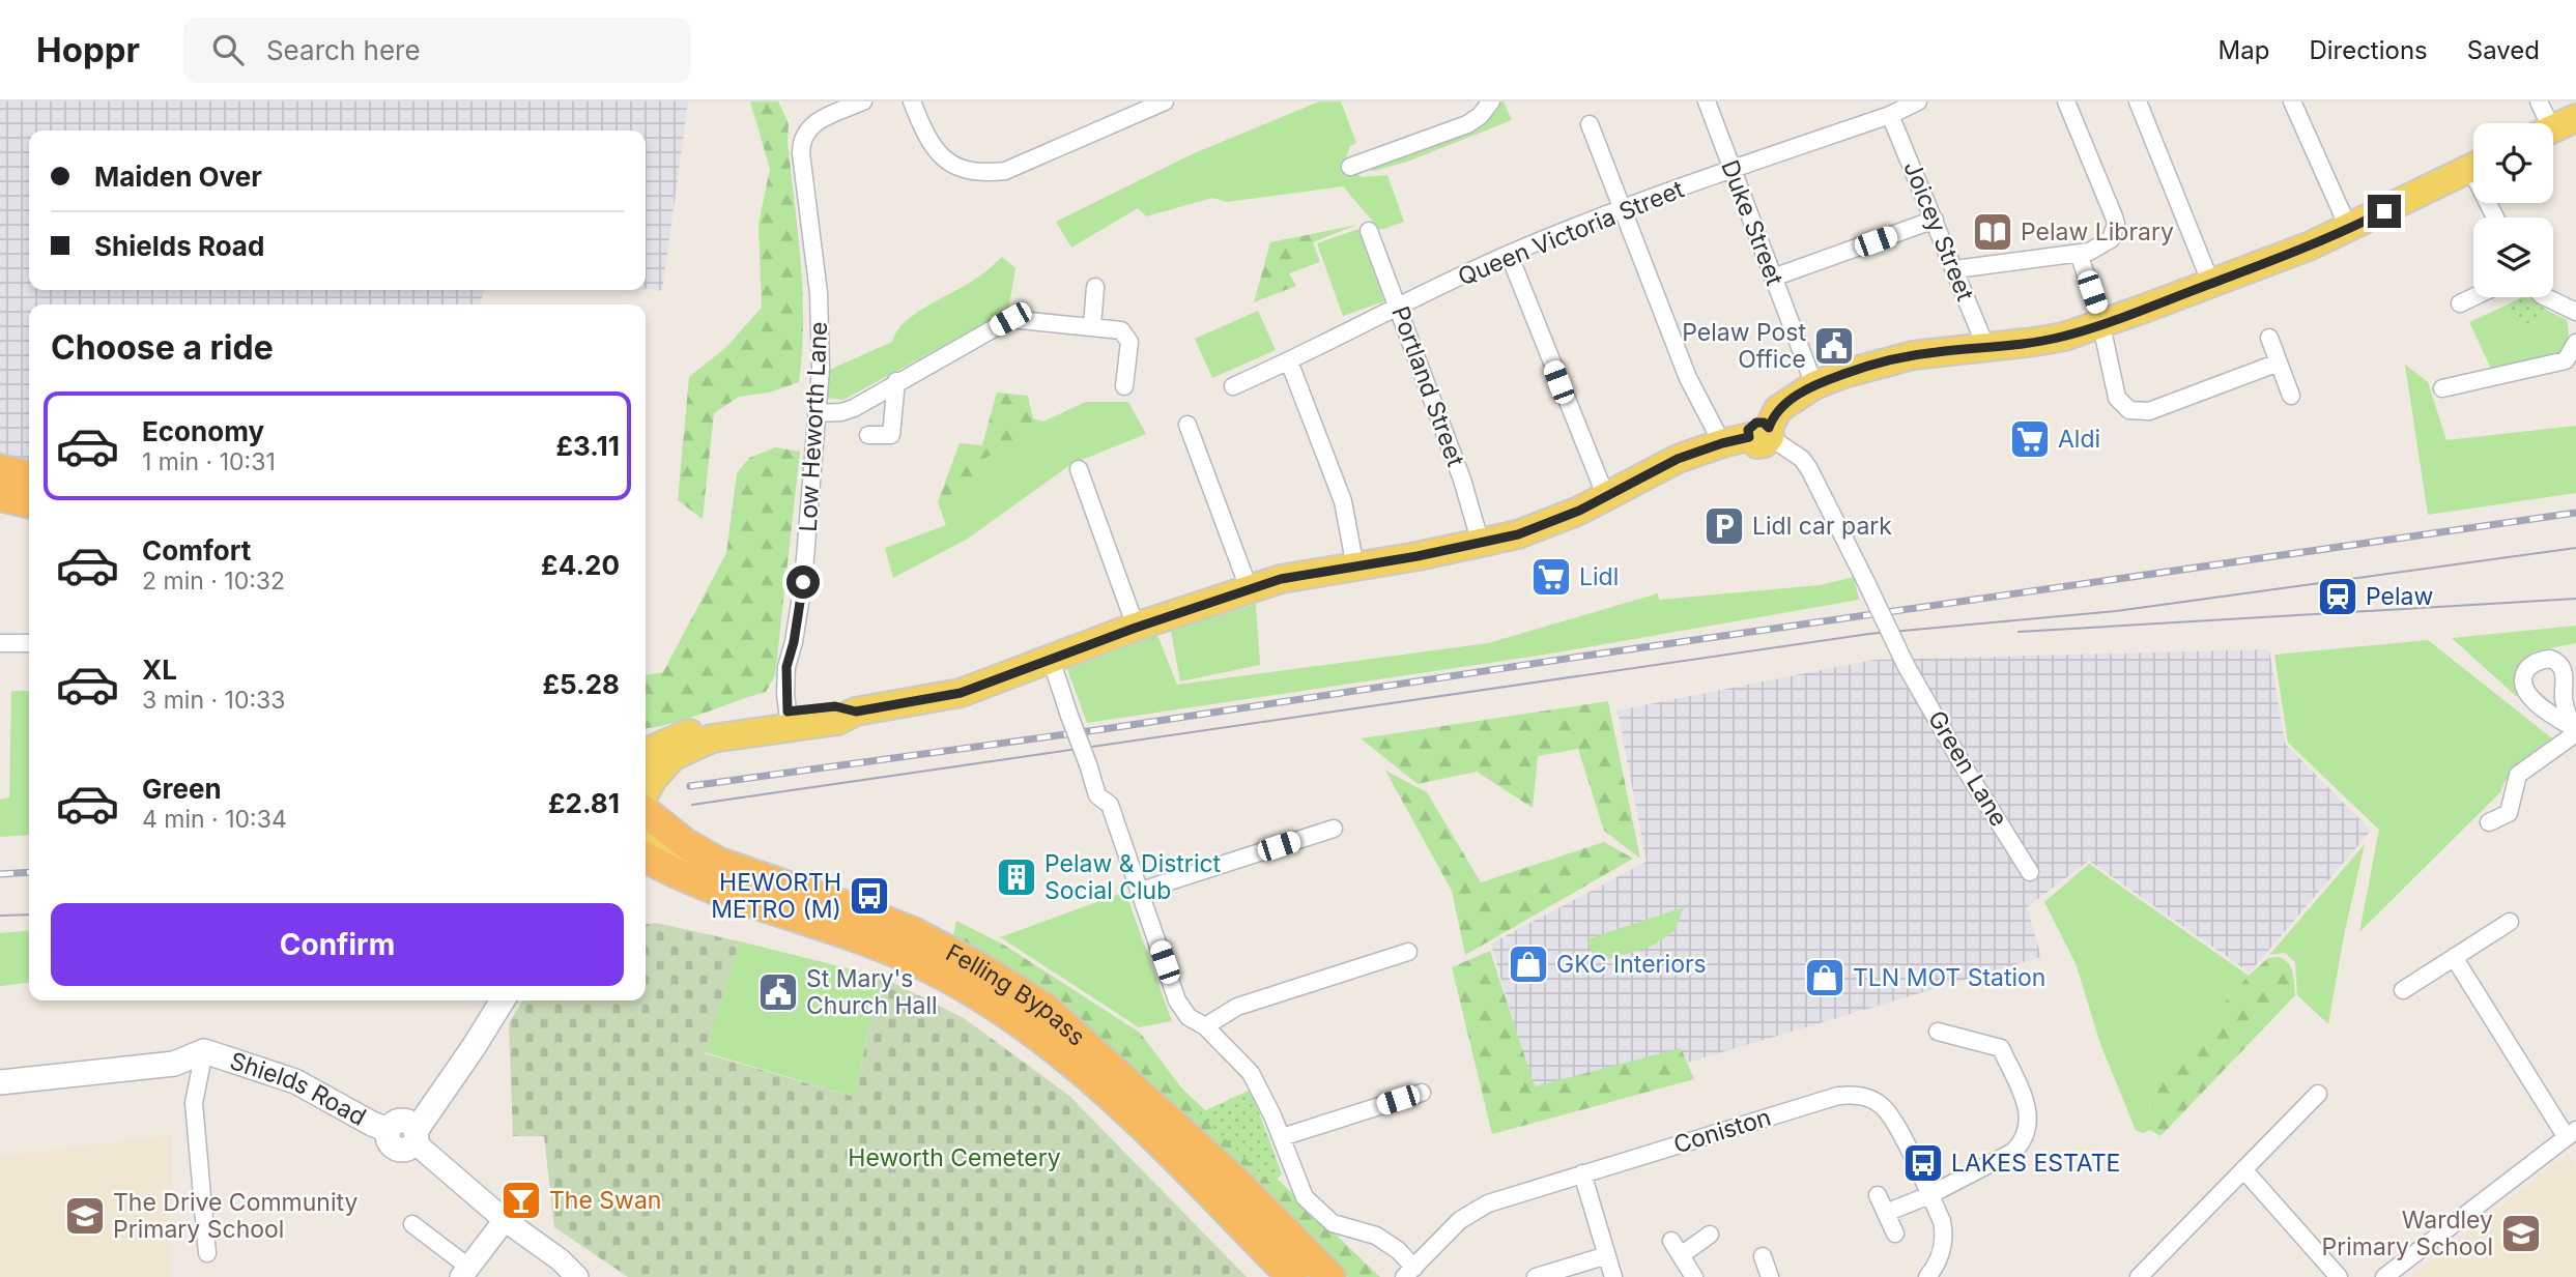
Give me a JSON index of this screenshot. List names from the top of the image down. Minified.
{"streets":{"highway":["Felling Bypass"],"main road":["Shields Road"],"street":["Duke Street","Joicey Street","Queen Victoria Street","Portland Street","Low Heworth Lane","Green Lane","Coniston"]},"crossings":[["Duke Street","Queen Victoria Street"],["Joicey Street","Queen Victoria Street"],["Queen Victoria Street","Portland Street"]],"parks":["Heworth Cemetery"],"places":{"library":["Pelaw Library"],"public building":["Pelaw Post Office","St Mary's Church Hall"],"supermarket":["Aldi","Lidl"],"parking":["Lidl car park"],"station":["Pelaw"],"building":["Pelaw & District Social Club"],"bus stop":["HEWORTH METRO (M)","LAKES ESTATE"],"shop":["GKC Interiors","TLN MOT Station"],"bar":["The Swan"],"school or university":["The Drive Community Primary School","Wardley Primary School"]},"page":{"header":"Hoppr","search":"Search here","nav":["Map","Directions","Saved"],"banner":["Maiden Over","Shields Road"],"heading":"Choose a ride","list":[{"name":"Economy","note":"1 min · 10:31","value":"£3.11"},{"name":"Comfort","note":"2 min · 10:32","value":"£4.20"},{"name":"XL","note":"3 min · 10:33","value":"£5.28"},{"name":"Green","note":"4 min · 10:34","value":"£2.81"}],"buttons":"Confirm"}}
